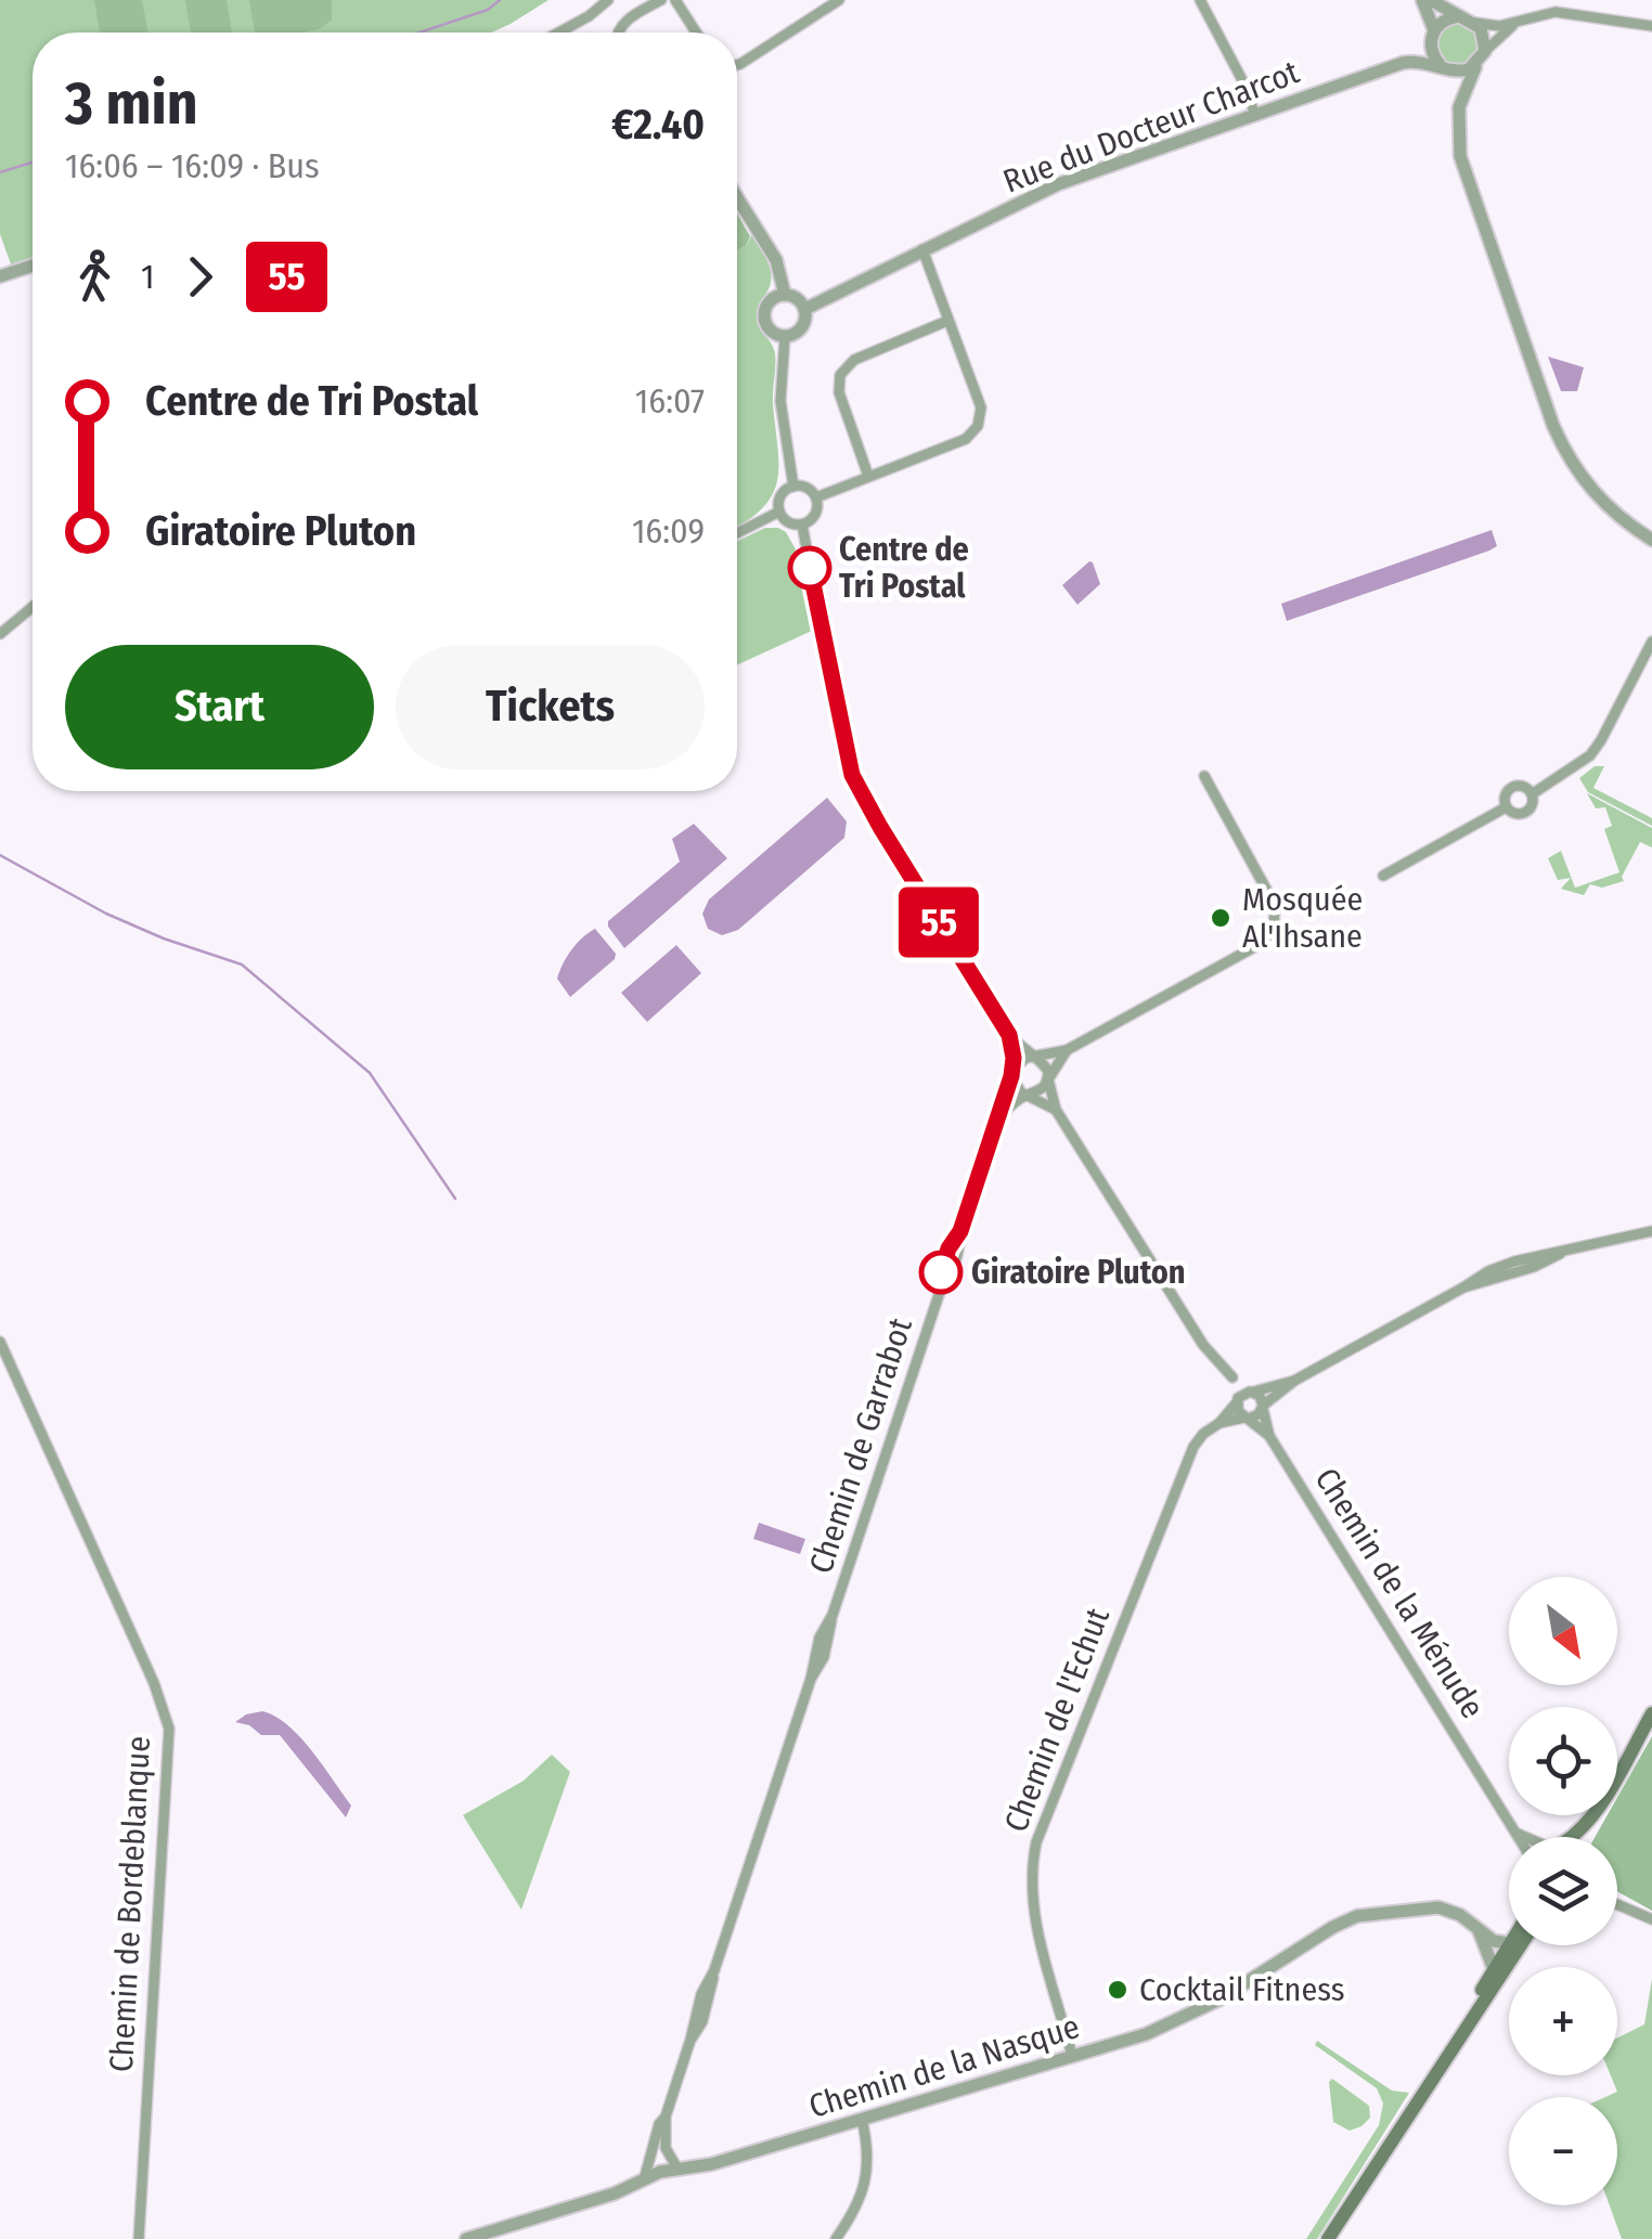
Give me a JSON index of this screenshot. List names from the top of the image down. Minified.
{"streets":{"street":["Rue du Docteur Charcot","Chemin de Garrabot","Chemin de la Ménude","Chemin de l'Echut","Chemin de Bordeblanque","Chemin de la Nasque"]},"crossings":[["Chemin de Garrabot","Chemin de la Nasque"],["Chemin de la Ménude","Chemin de l'Echut"],["Chemin de l'Echut","Chemin de la Nasque"]],"places":["Centre de Tri Postal","Mosquée Al'Ihsane","Giratoire Pluton","Cocktail Fitness"],"lines":["bus line 55"],"north":"bottom right","page":{"on_map":"55","heading":["3 min","16:06 – 16:09 · Bus","€2.40"],"legs":["1","55"],"list":[{"name":"Centre de Tri Postal","value":"16:07"},{"name":"Giratoire Pluton","value":"16:09"}],"buttons":["Start","Tickets"],"map_buttons":["+","−"]}}
